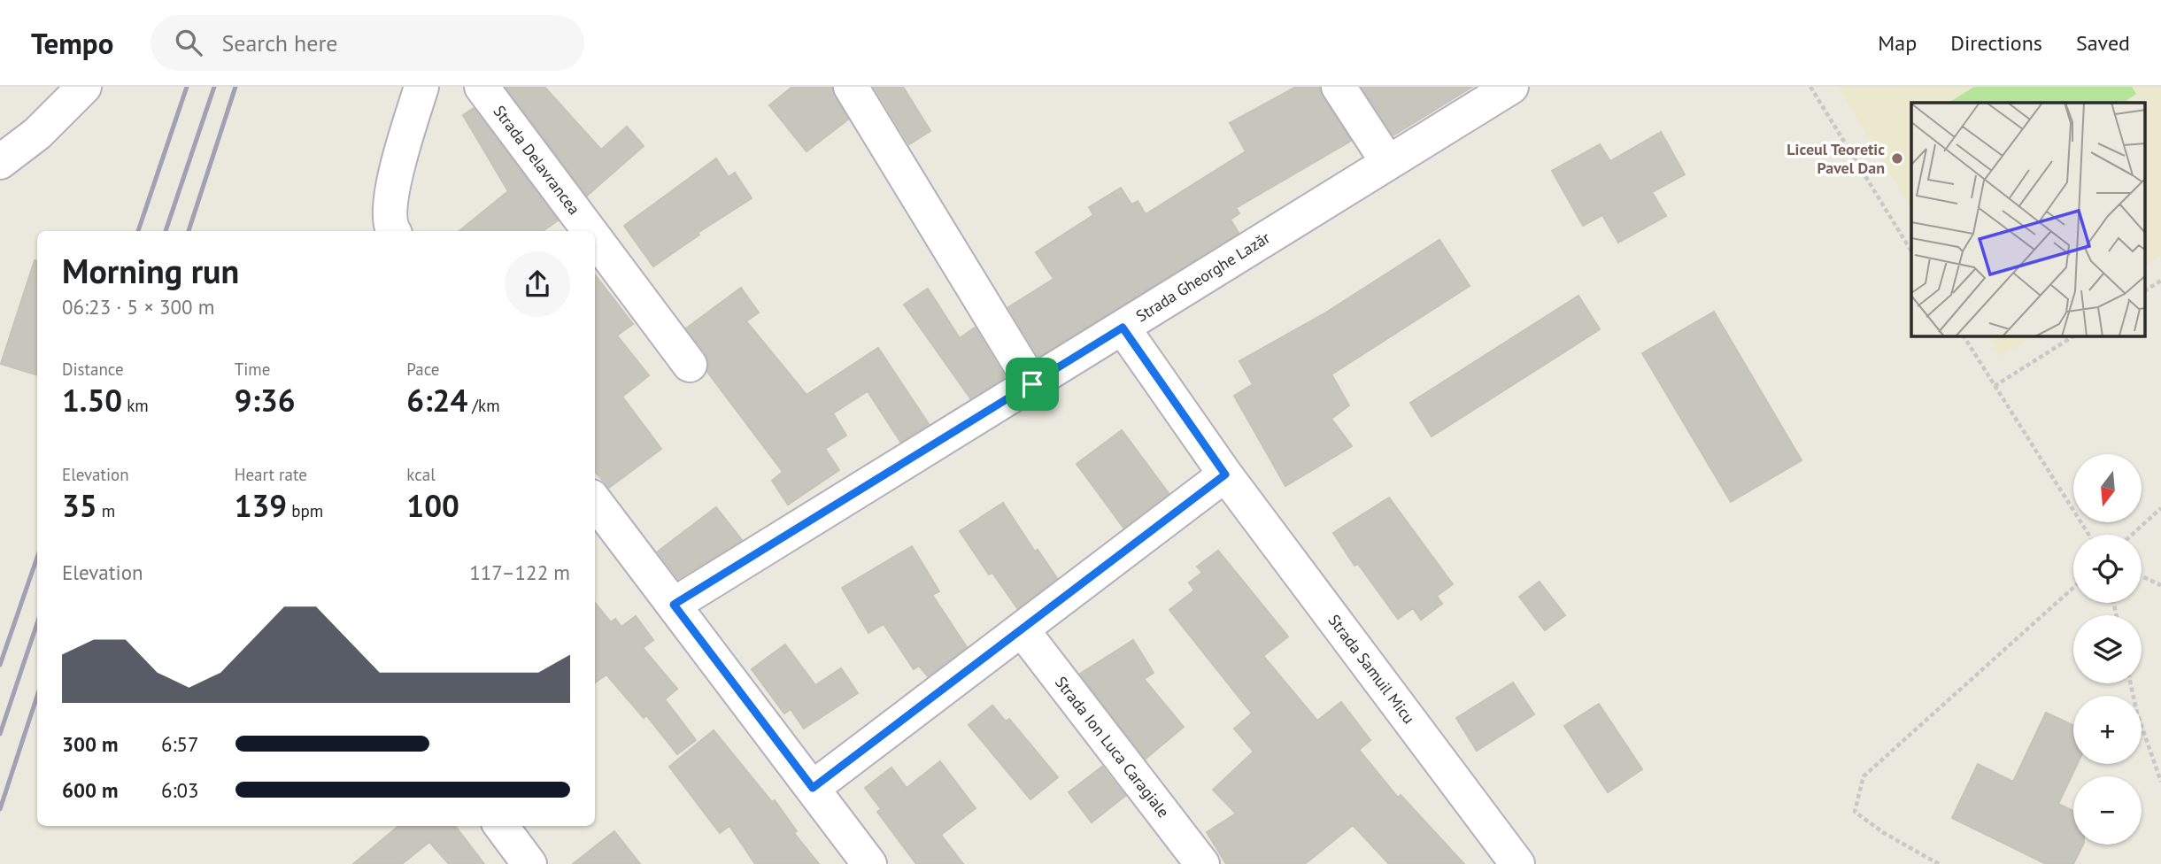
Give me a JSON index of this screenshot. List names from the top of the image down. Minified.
{"streets":{"street":["Strada Delavrancea","Strada Gheorghe Lazăr","Strada Samuil Micu","Strada Ion Luca Caragiale"]},"crossings":[["Strada Gheorghe Lazăr","Strada Samuil Micu"]],"places":["Liceul Teoretic Pavel Dan"],"north":"bottom","page":{"header":"Tempo","search":"Search here","nav":["Map","Directions","Saved"],"heading":["Morning run","06:23 · 5 × 300 m"],"stats":[["Distance","1.50 km"],["Time","9:36"],["Pace","6:24 /km"],["Elevation","35 m"],["Heart rate","139 bpm"],["kcal","100"]],"map_buttons":["+","−"],"chart":["Elevation","117–122 m"],"list":[{"name":"300 m","note":"6:57"},{"name":"600 m","note":"6:03"}]}}
